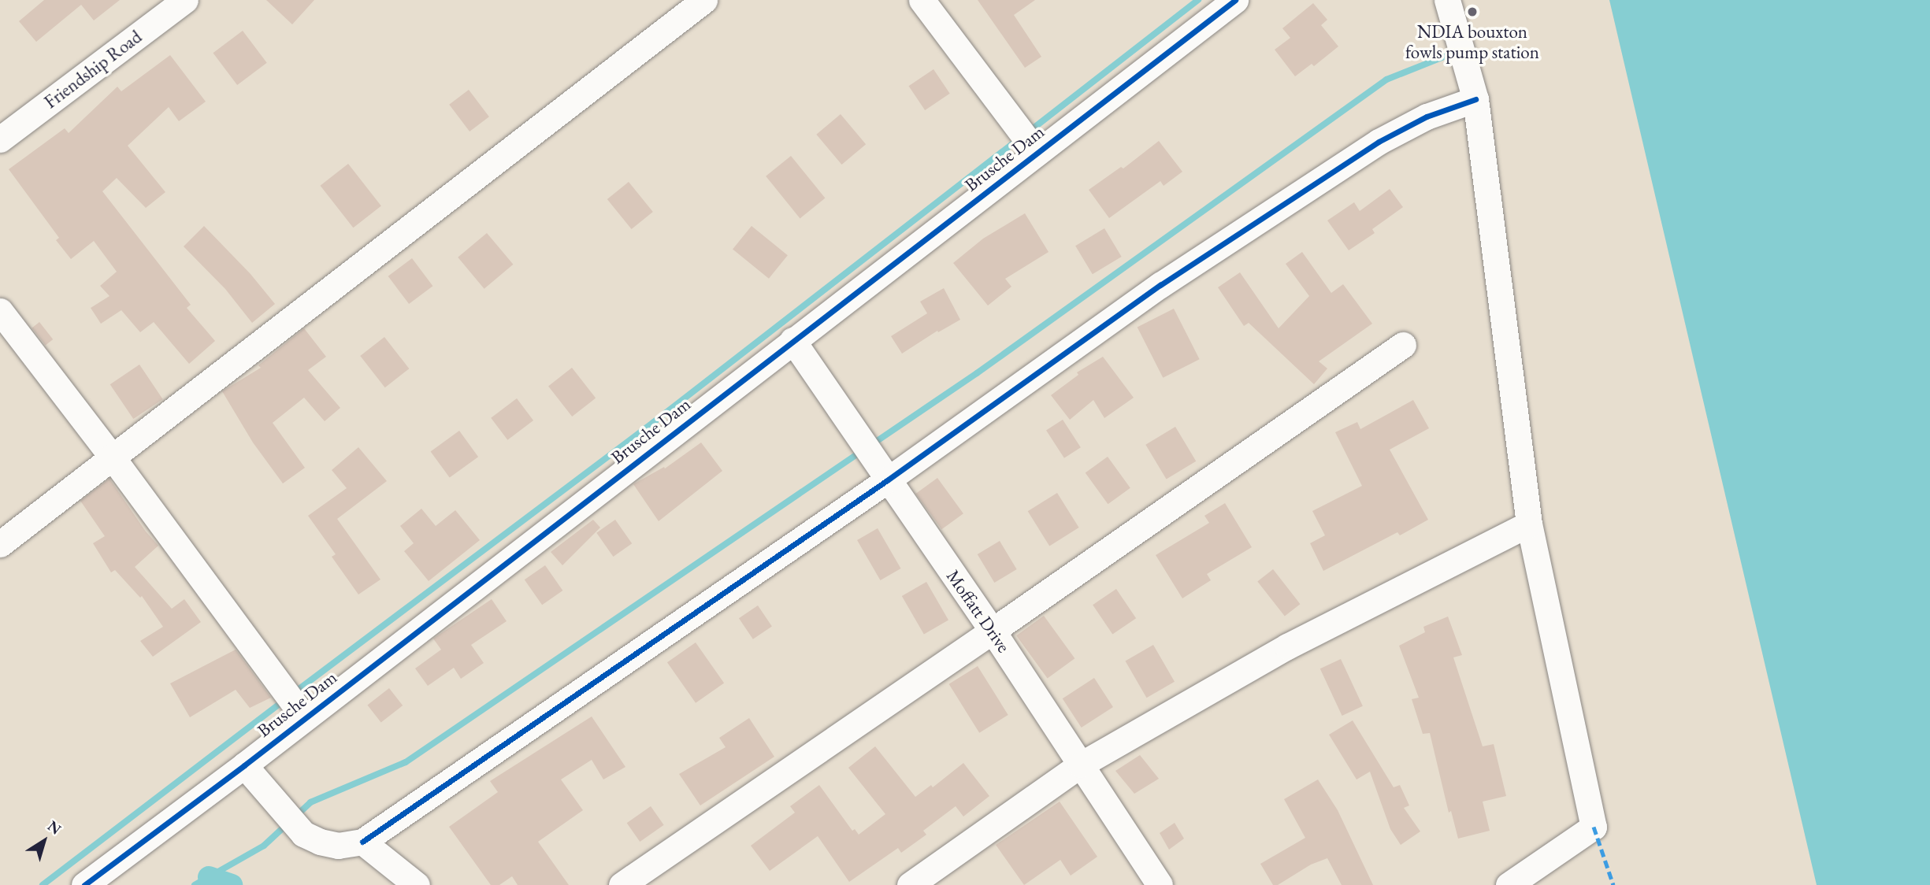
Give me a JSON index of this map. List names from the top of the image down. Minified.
{"streets":{"street":["Friendship Road","Brusche Dam","Moffatt Drive"]},"crossings":[["Brusche Dam","Moffatt Drive"]],"places":["NDIA bouxton fowls pump station"],"north":"top right"}
